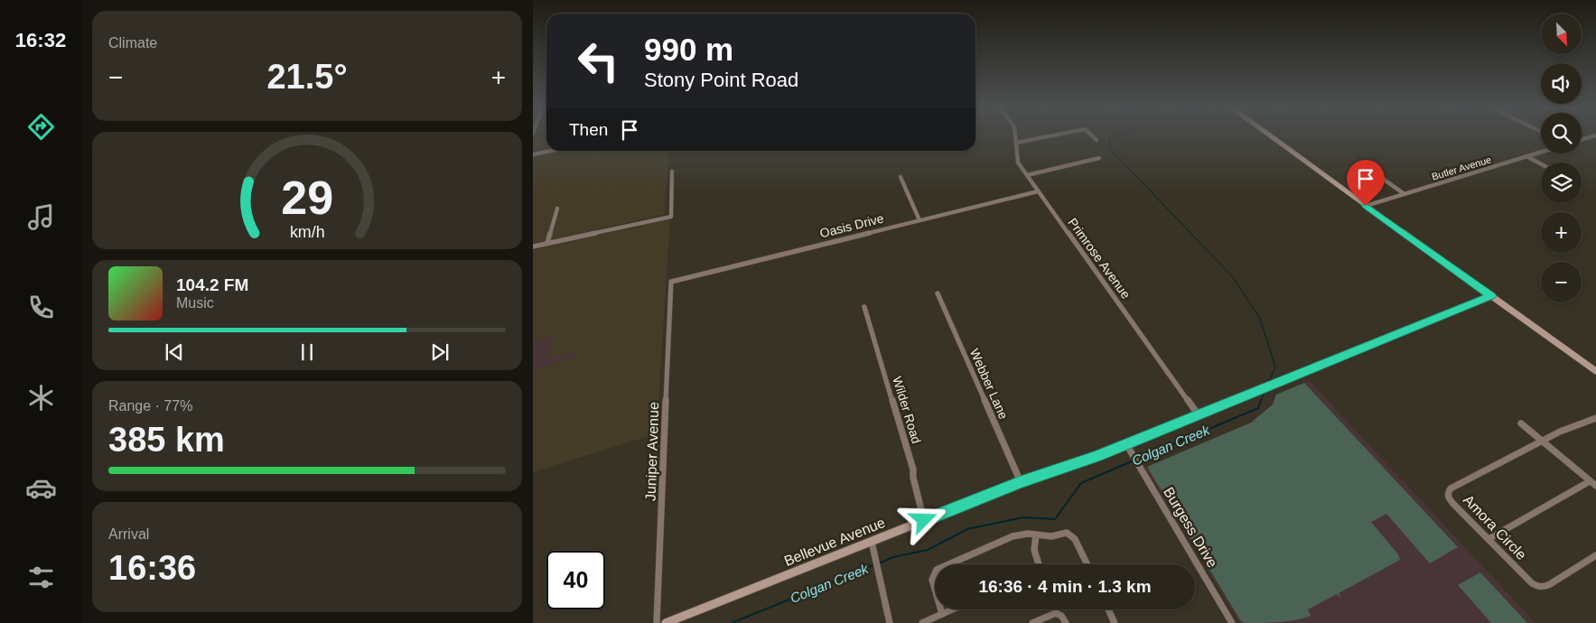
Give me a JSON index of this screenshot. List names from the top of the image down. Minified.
{"streets":{"street":["Butler Avenue","Oasis Drive","Primrose Avenue","Webber Lane","Wilder Road","Juniper Avenue","Burgess Drive","Amora Circle","Bellevue Avenue"]},"crossings":[["Oasis Drive","Primrose Avenue"],["Oasis Drive","Juniper Avenue"],["Primrose Avenue","Bellevue Avenue"],["Webber Lane","Bellevue Avenue"],["Wilder Road","Bellevue Avenue"],["Burgess Drive","Bellevue Avenue"]],"water":["Colgan Creek"],"north":"bottom right","page":{"tabs":"16:32","tile":["Climate",["Range · 77%","385 km"],["Arrival","16:36"]],"map_buttons":["+","−"],"turn":["990 m","Stony Point Road"],"heat":["−","21.5°","+"],"then":"Then","song":["104.2 FM","Music"],"limit":"40","trip":"16:36 · 4 min · 1.3 km","gauge":["29","km/h"]}}
